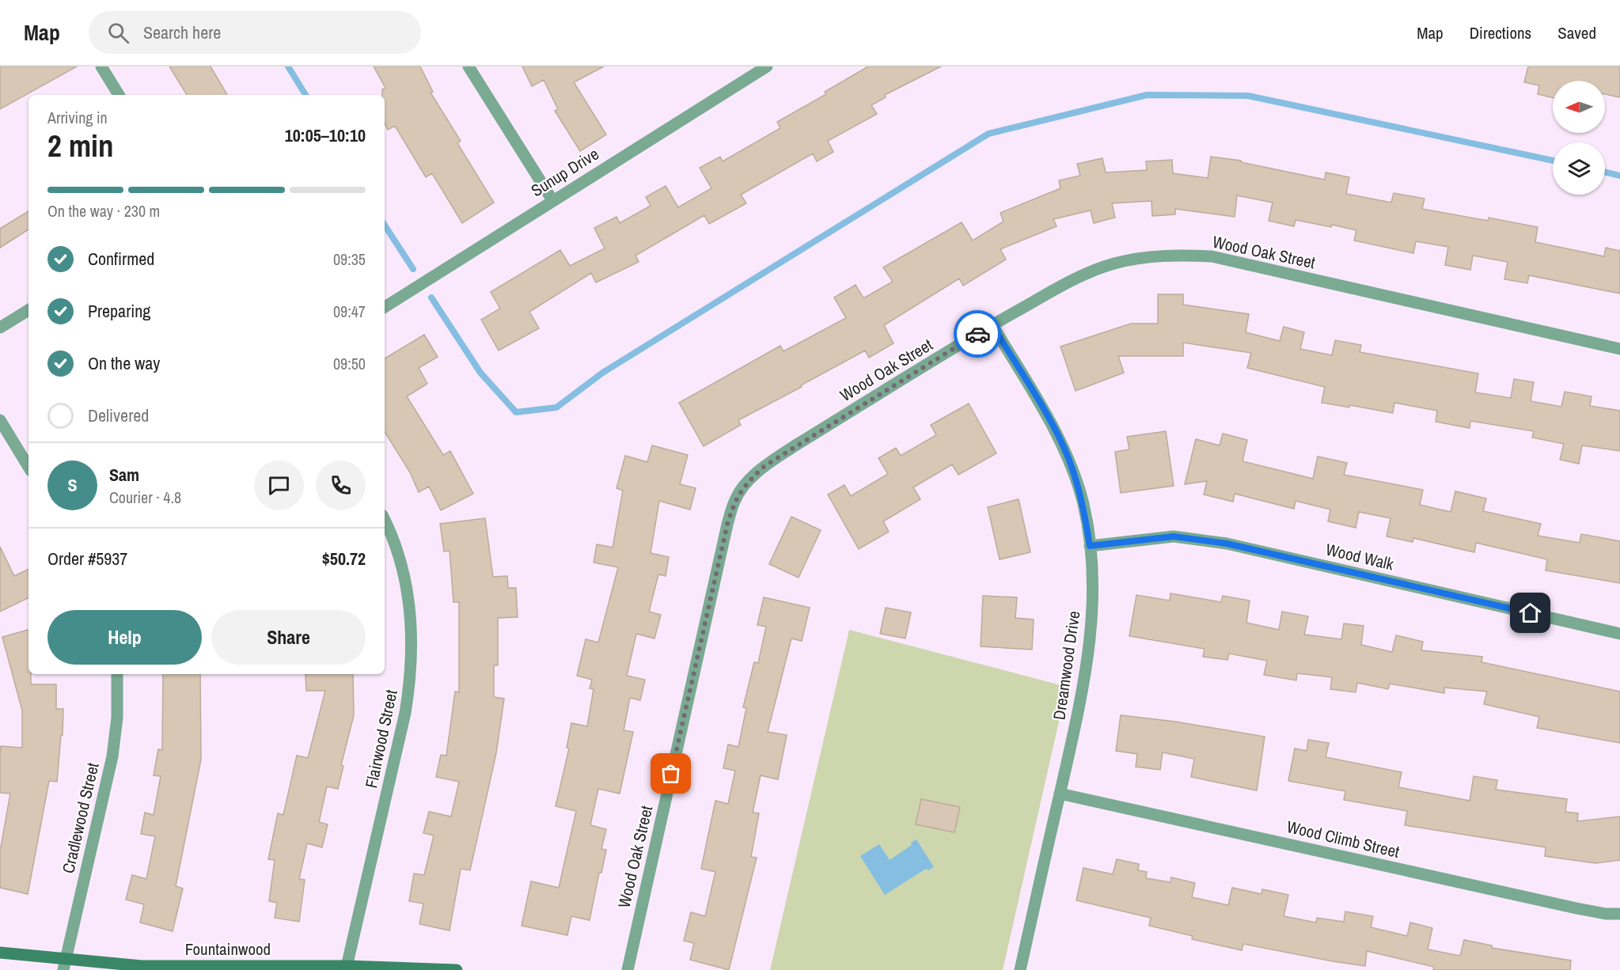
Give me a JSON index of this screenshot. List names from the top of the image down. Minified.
{"streets":{"street":["Sunup Drive","Wood Oak Street","Wood Walk","Dreamwood Drive","Flairwood Street","Cradlewood Street","Wood Climb Street","Fountainwood"]},"crossings":[["Wood Oak Street","Dreamwood Drive"],["Wood Walk","Dreamwood Drive"],["Dreamwood Drive","Wood Climb Street"],["Flairwood Street","Fountainwood"],["Cradlewood Street","Fountainwood"]],"north":"left","page":{"header":"Map","search":"Search here","nav":["Map","Directions","Saved"],"heading":["2 min","Arriving in","10:05–10:10"],"panel":["Sam","Courier · 4.8","Order #5937","$50.72"],"bar":"On the way · 230 m","list":[["Confirmed","09:35"],["Preparing","09:47"],["On the way","09:50"],"Delivered"],"round":"S","buttons":["Help","Share"]}}
